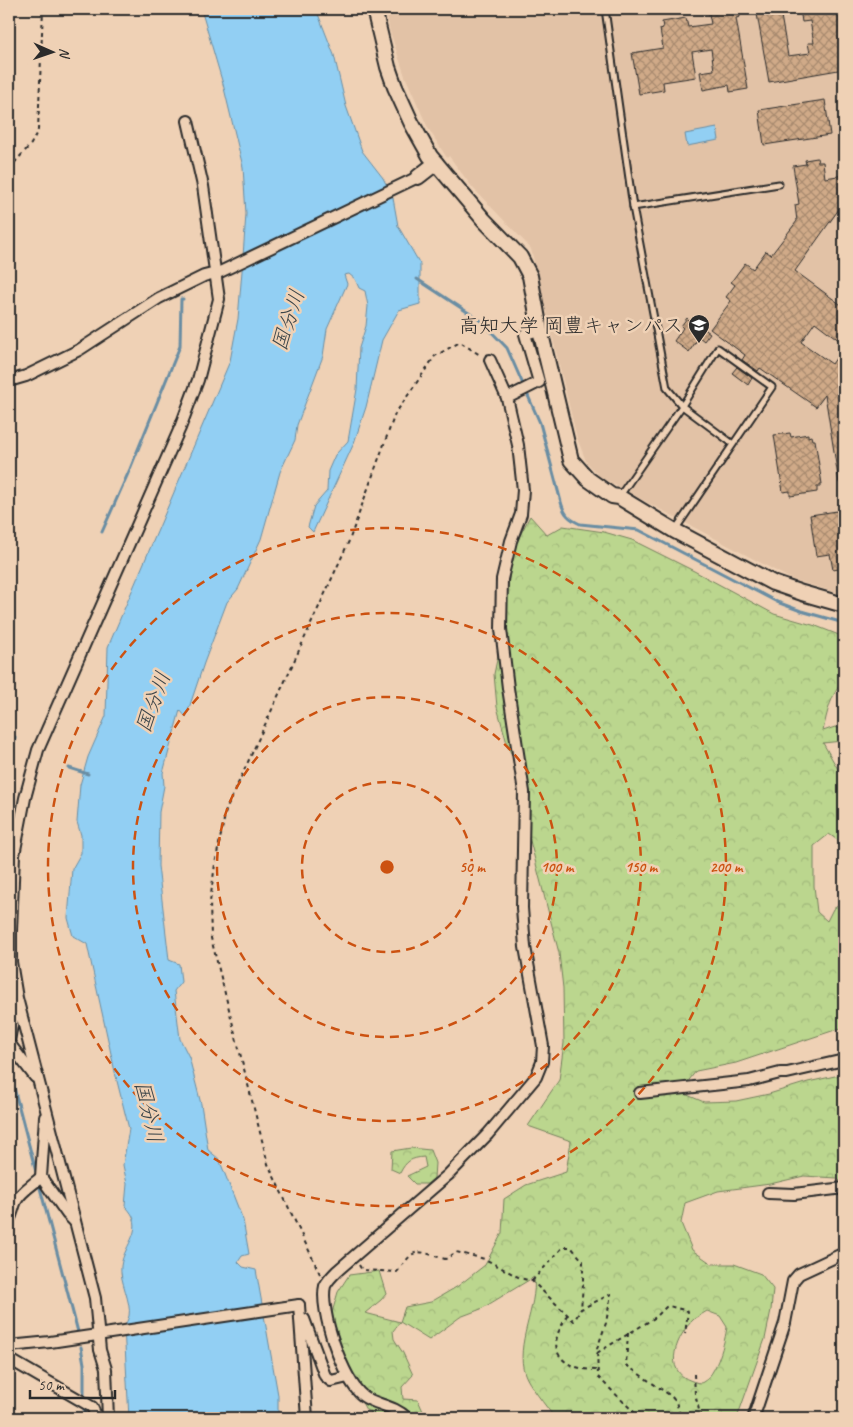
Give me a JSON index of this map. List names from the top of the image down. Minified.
{"water":["国分川"],"places":{"school or university":["高知大学 岡豊キャンパス"]},"scale_bar":"50 m","north":"right","rings":["50 m","100 m","150 m","200 m"]}
